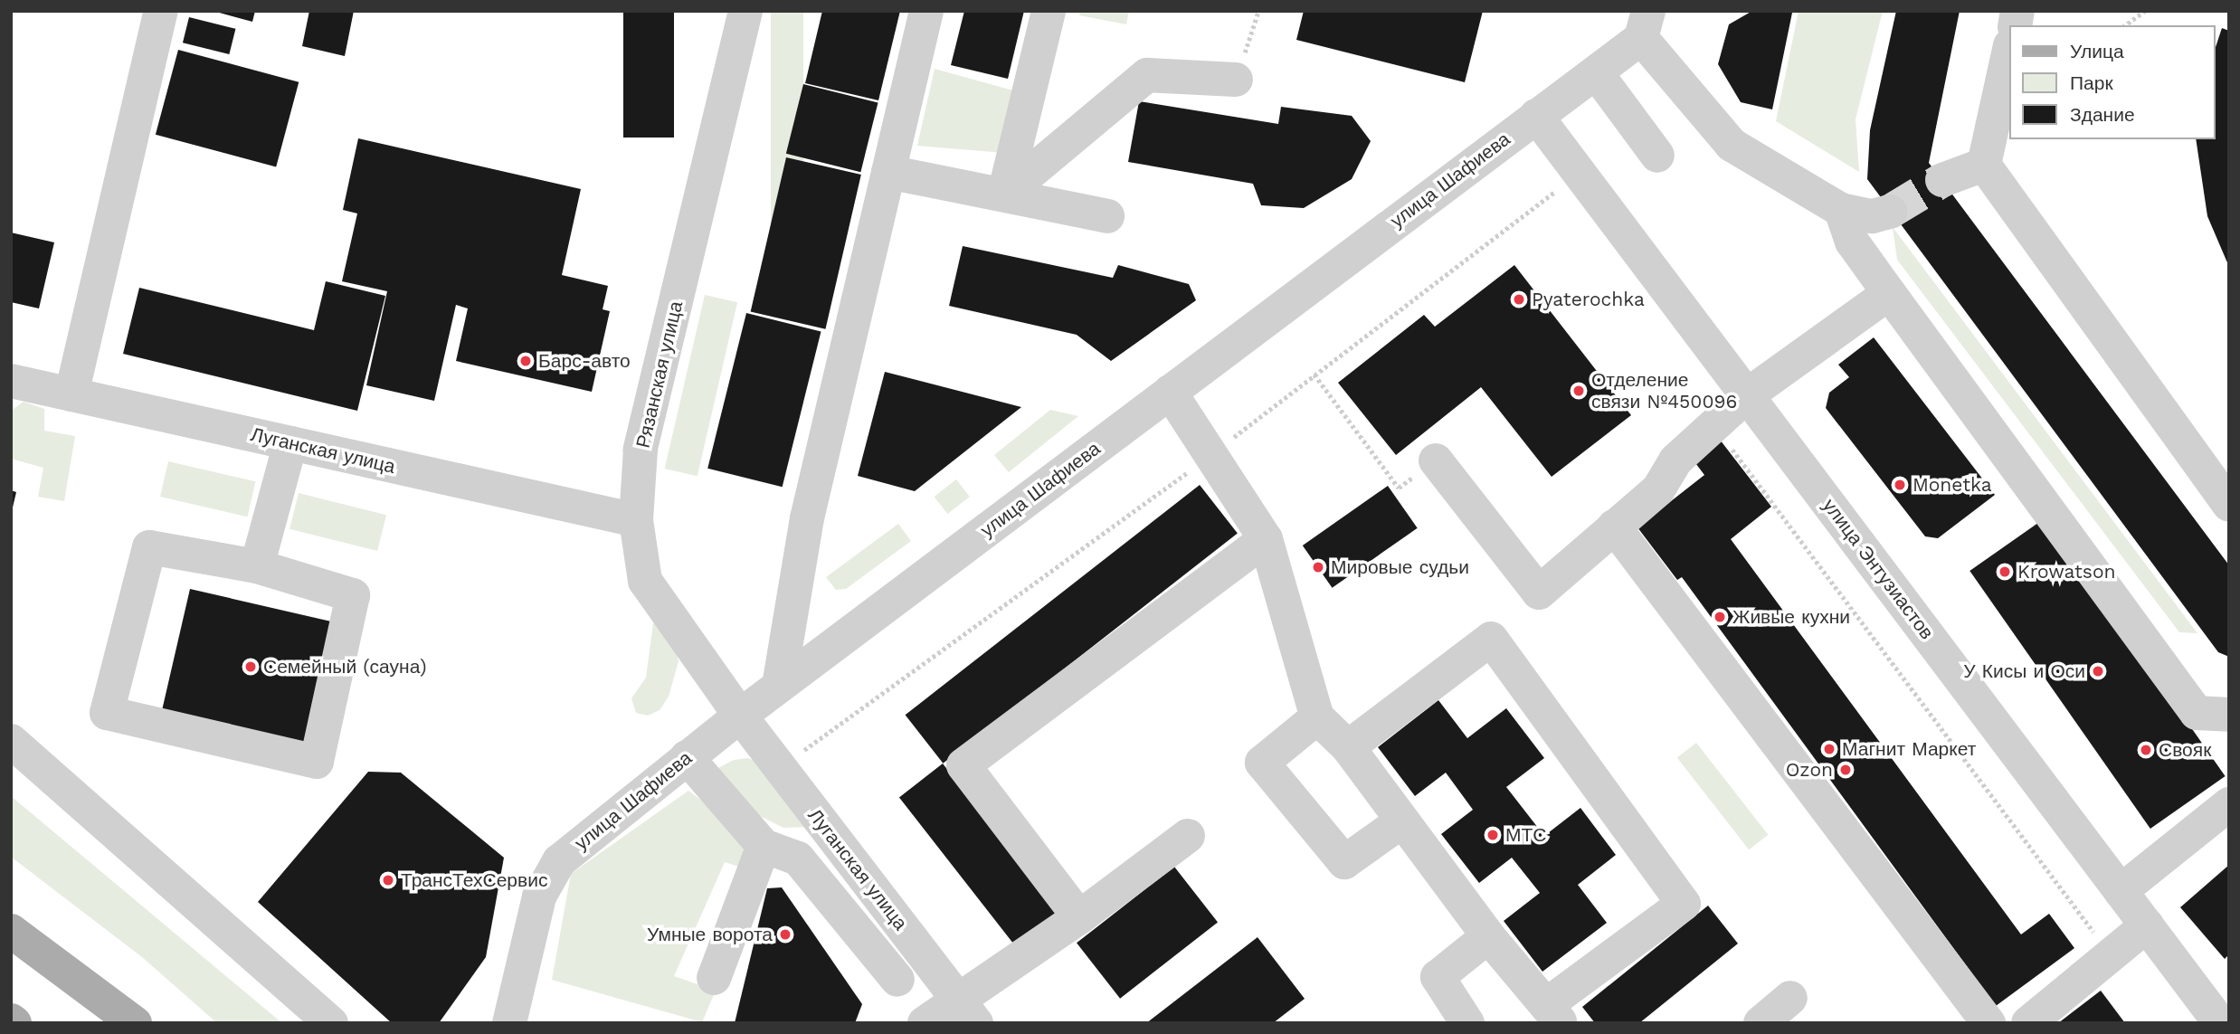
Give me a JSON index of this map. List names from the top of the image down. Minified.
{"streets":{"street":["улица Шафиева","Рязанская улица","Луганская улица","улица Энтузиастов"]},"crossings":[["улица Шафиева","Рязанская улица"],["улица Шафиева","Луганская улица"],["улица Шафиева","улица Энтузиастов"],["Рязанская улица","Луганская улица"]],"places":["Pyaterochka","Барс-авто","Отделение связи №450096","Monetka","Мировые судьи","Krowatson","Живые кухни","Семейный (сауна)","У Кисы и Оси","Магнит Маркет","Свояк","Ozon","МТС","ТрансТехСервис","Умные ворота"],"legend":["Улица","Парк","Здание"]}
